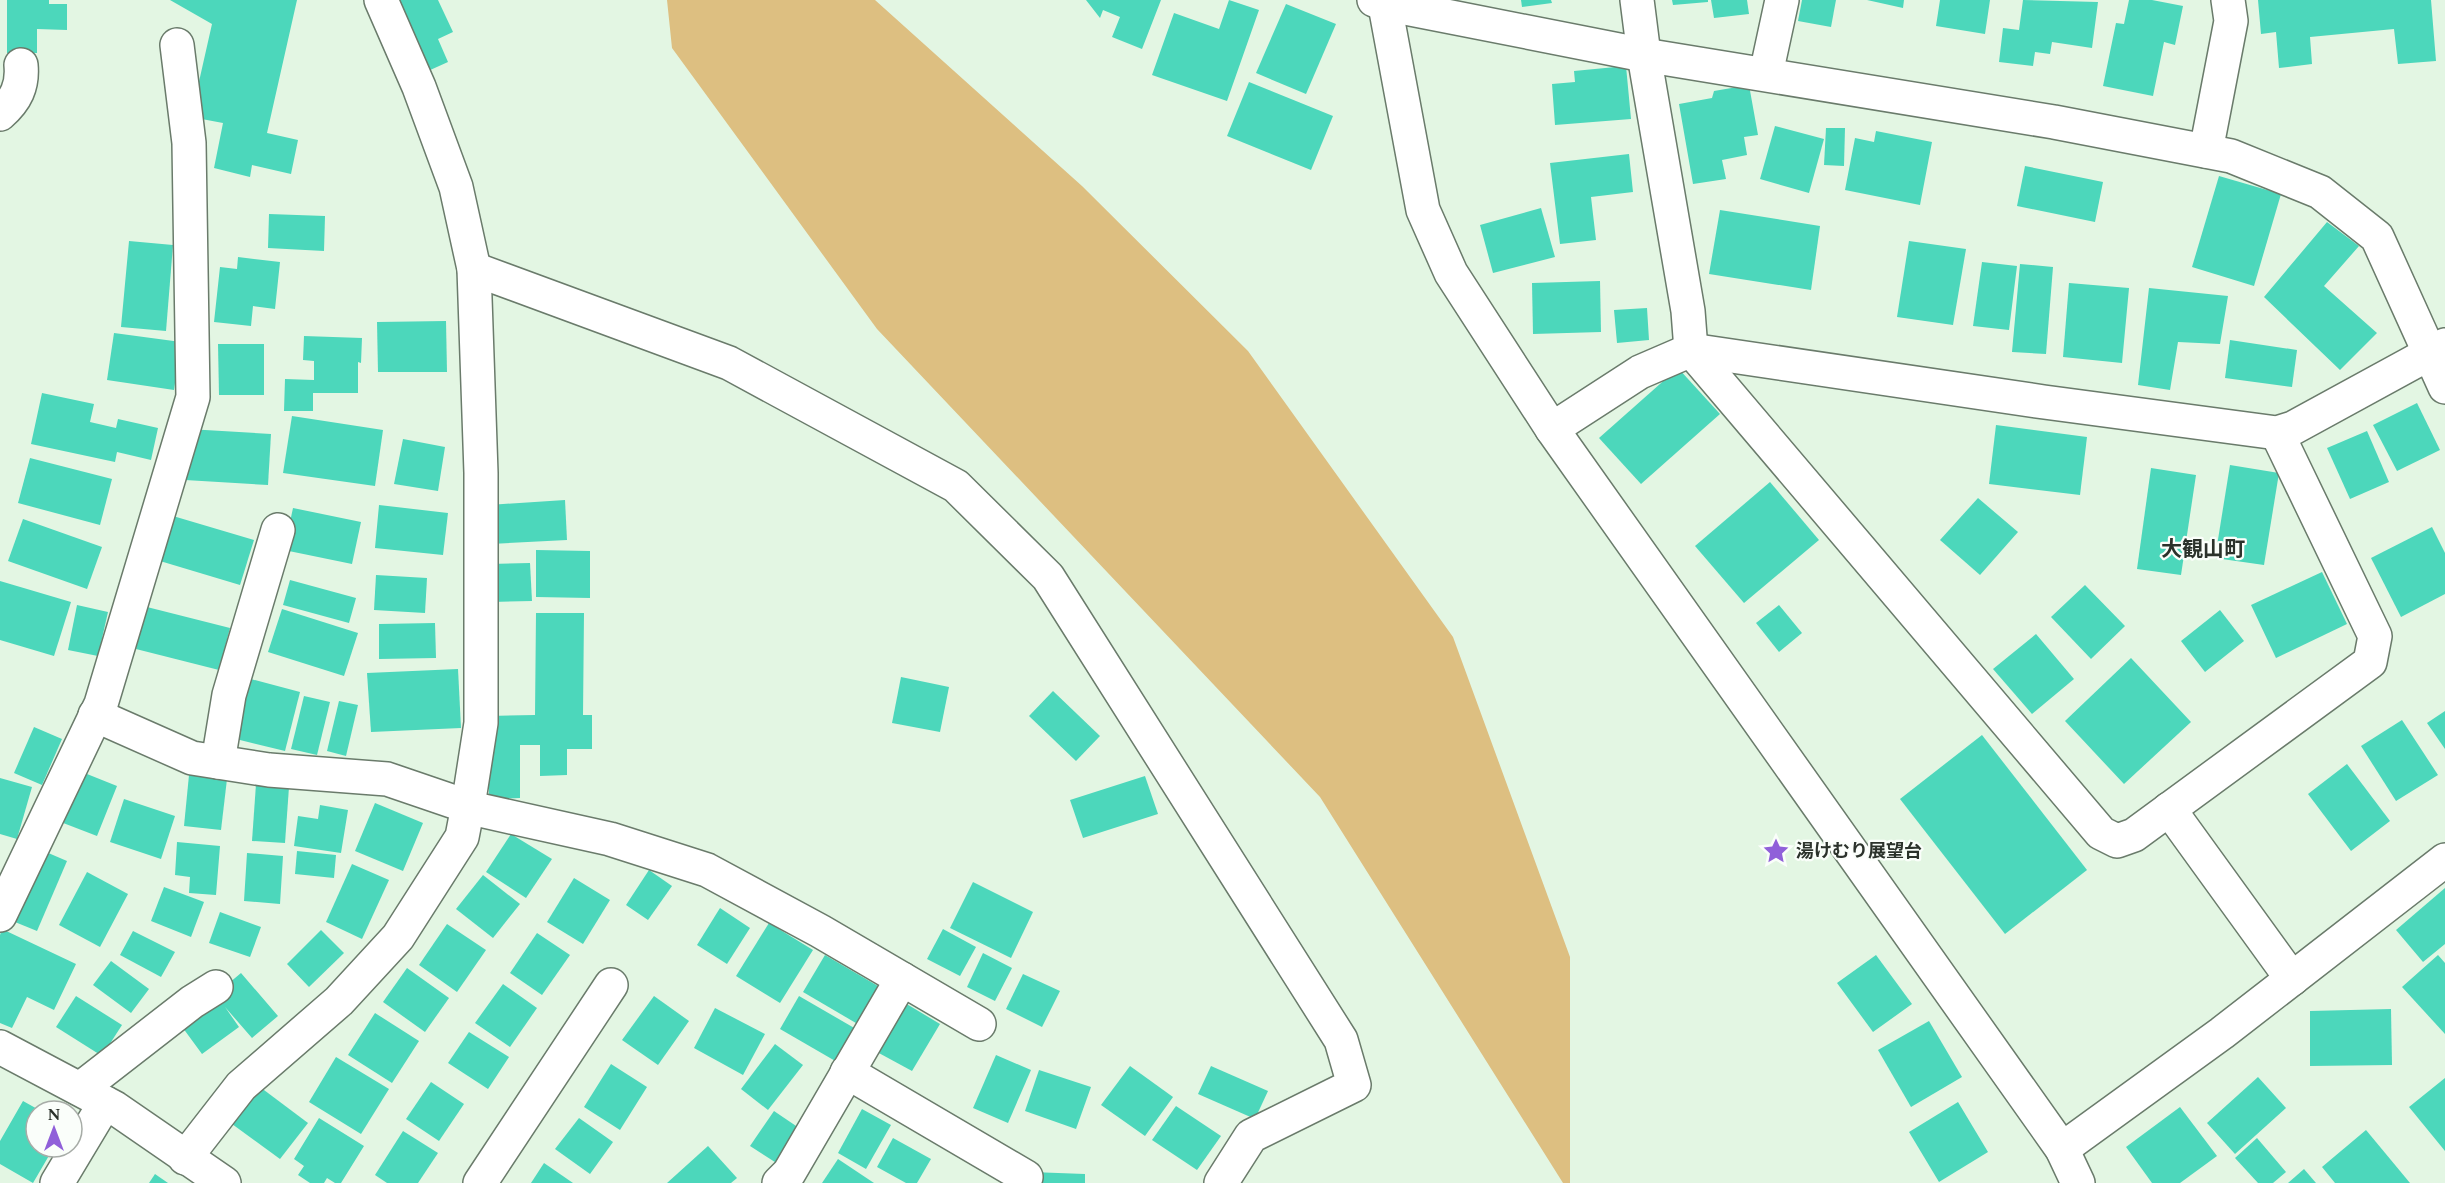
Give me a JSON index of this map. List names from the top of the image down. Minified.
{"districts":["大観山町"],"places":{"place":["湯けむり展望台"]},"north":"top"}
